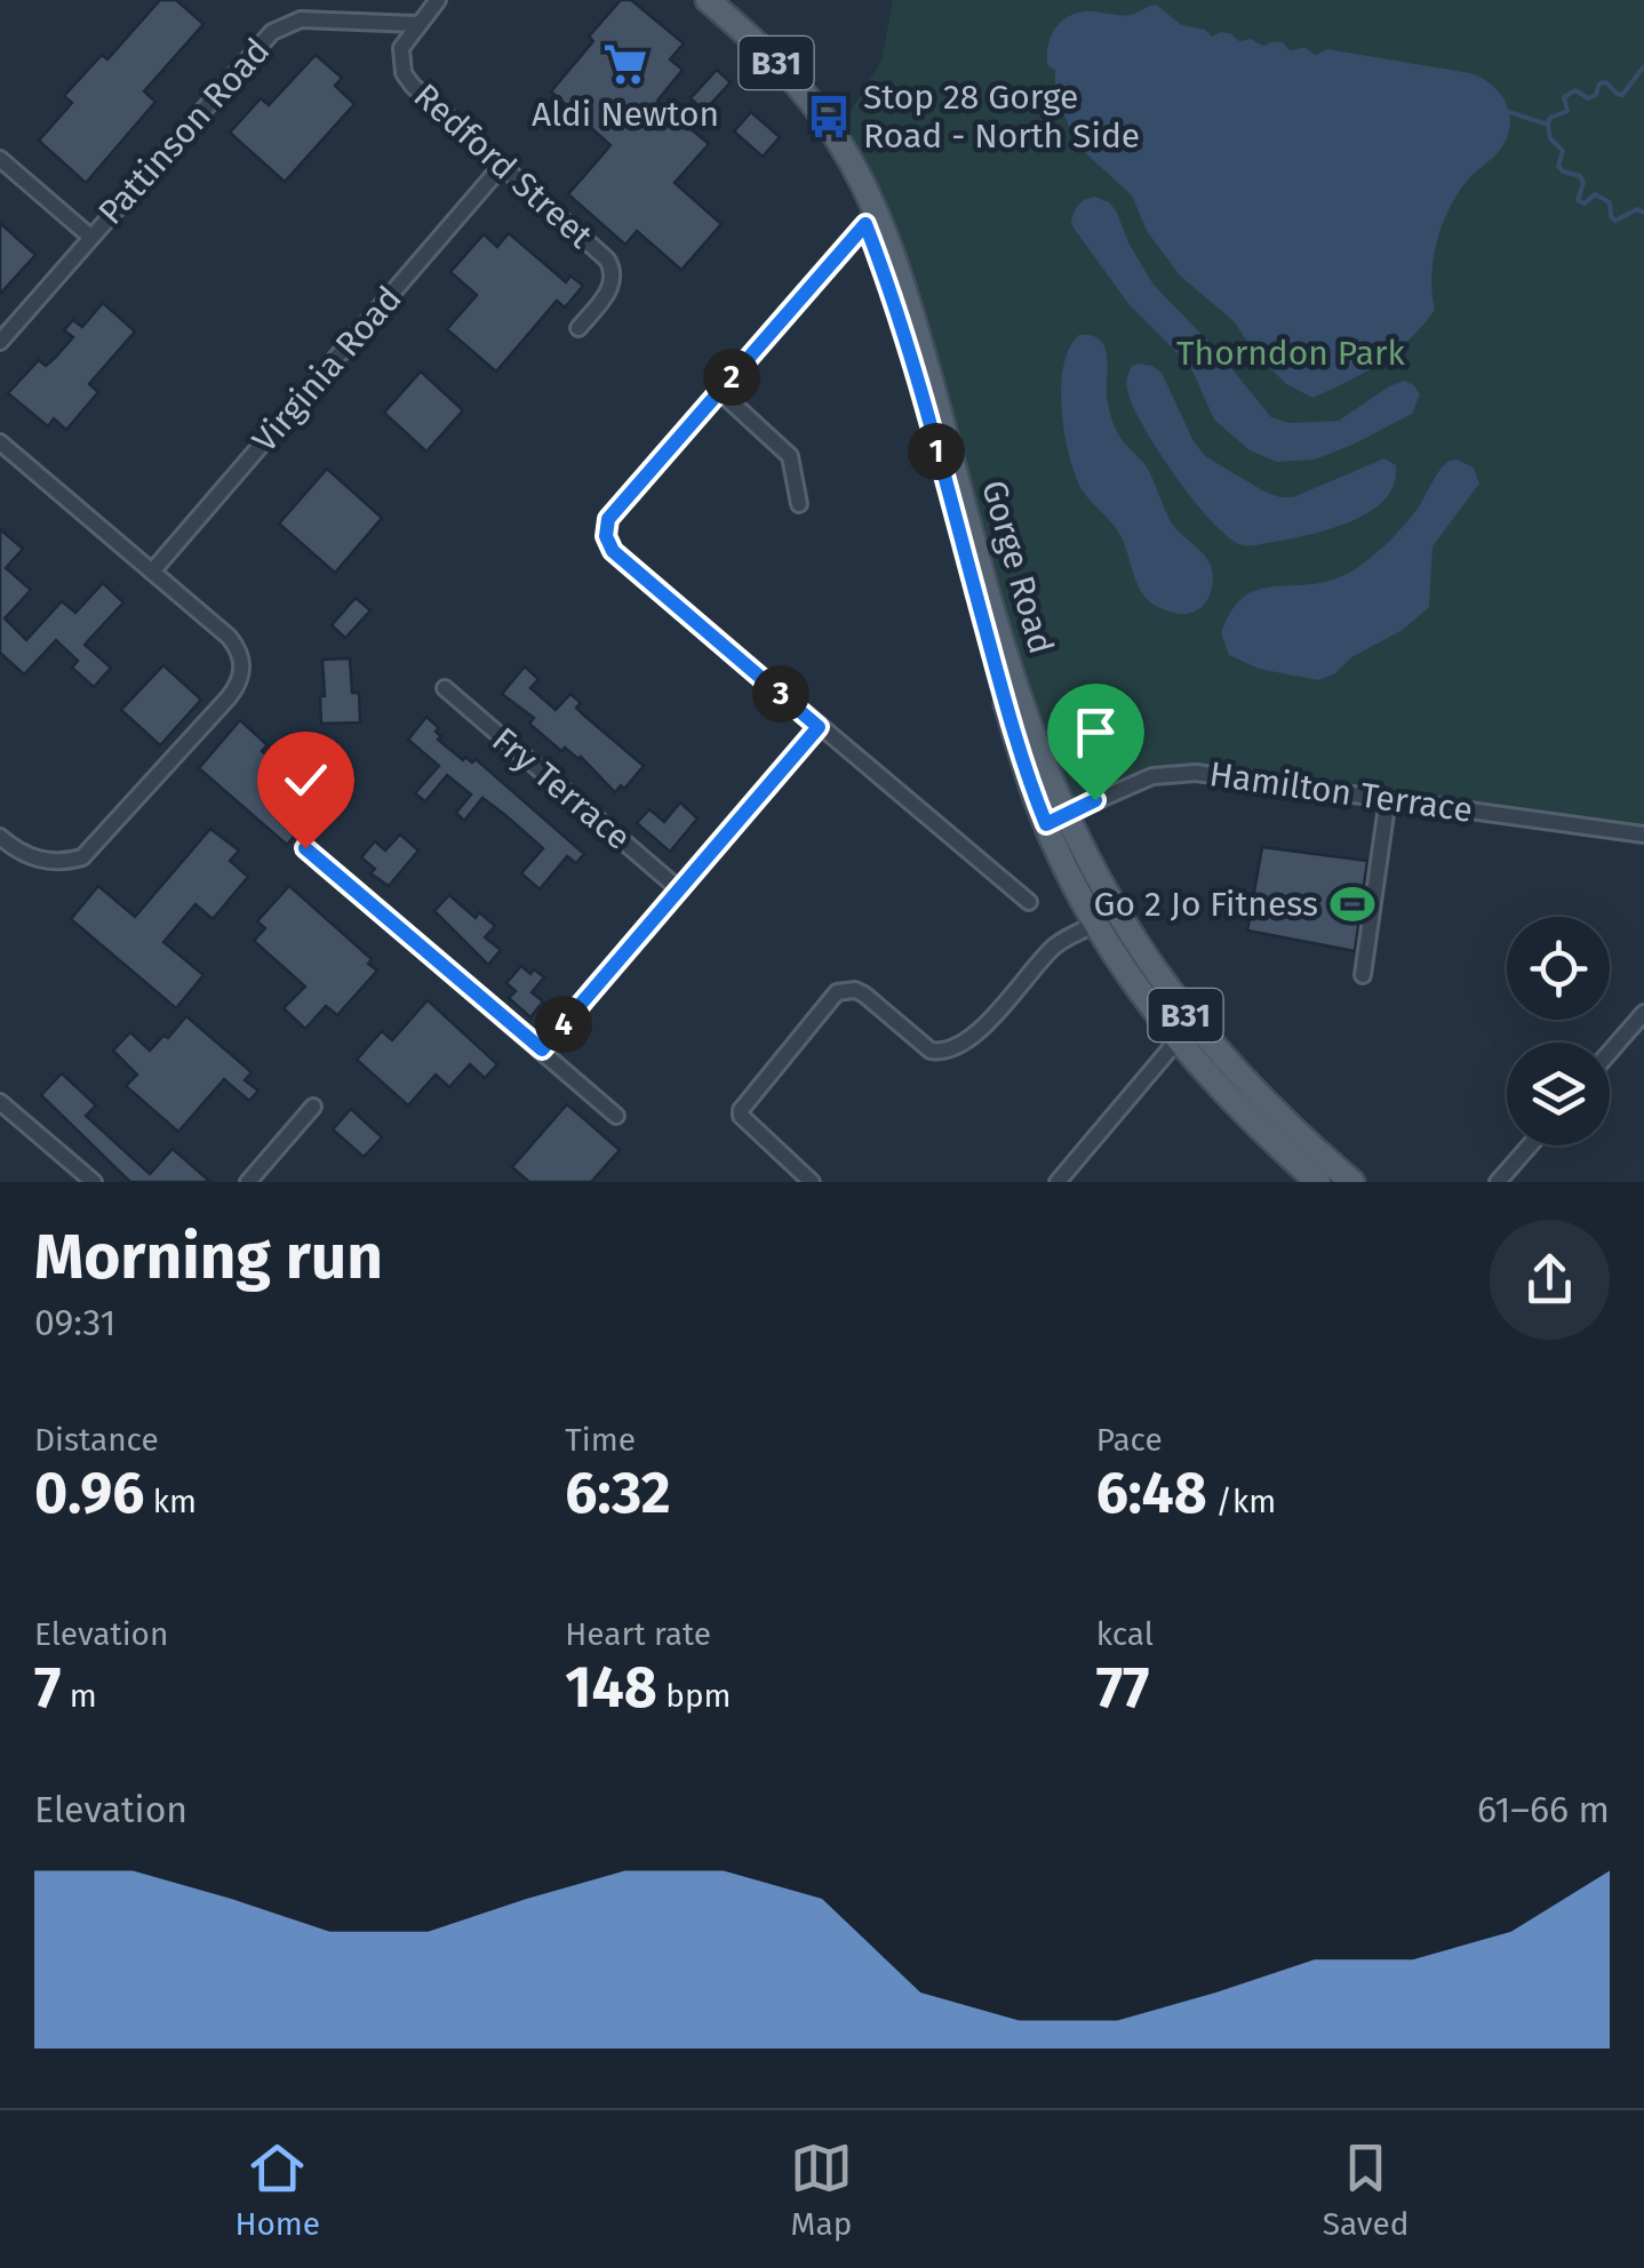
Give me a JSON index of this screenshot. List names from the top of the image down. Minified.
{"streets":{"main road":["B31","Gorge Road"],"street":["Pattinson Road","Redford Street","Virginia Road","Fry Terrace","Hamilton Terrace"]},"crossings":[["Pattinson Road","Redford Street"],["Redford Street","Virginia Road"],["Gorge Road","Hamilton Terrace"]],"parks":["Thorndon Park"],"places":{"supermarket":["Aldi Newton"],"bus stop":["Stop 28 Gorge Road - North Side"],"sports":["Go 2 Jo Fitness"]},"page":{"pins":["2","1","3","4"],"heading":["Morning run","09:31"],"stats":[["Distance","0.96 km"],["Time","6:32"],["Pace","6:48 /km"],["Elevation","7 m"],["Heart rate","148 bpm"],["kcal","77"]],"chart":["Elevation","61–66 m"],"tabs":["Home","Map","Saved"]}}
